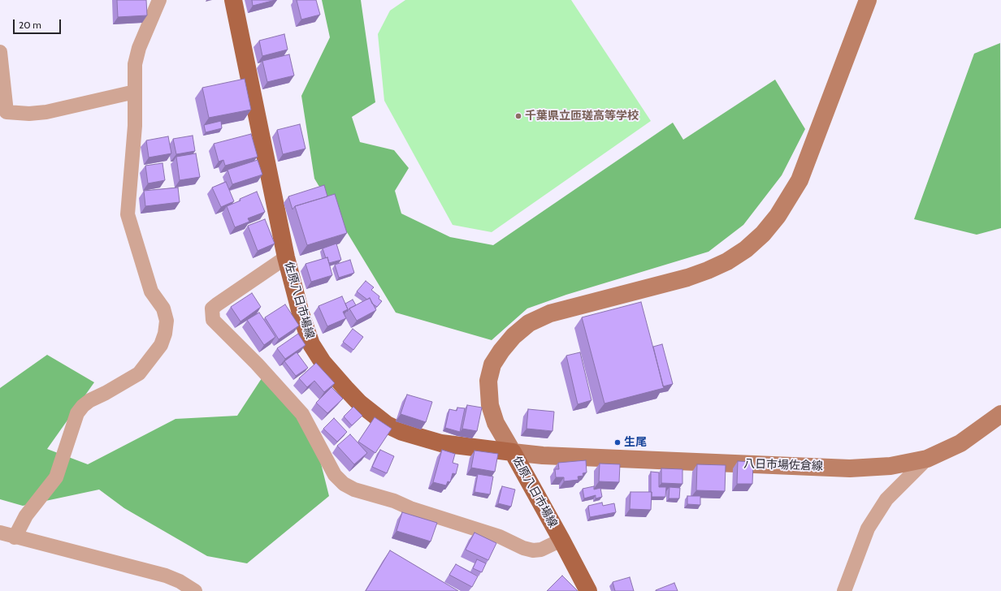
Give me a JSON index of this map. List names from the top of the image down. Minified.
{"streets":{"main road":["佐原八日市場線"],"street":["八日市場佐倉線"]},"crossings":[["佐原八日市場線","八日市場佐倉線"]],"places":["千葉県立匝瑳高等学校","生尾"],"scale_bar":"20 m"}
